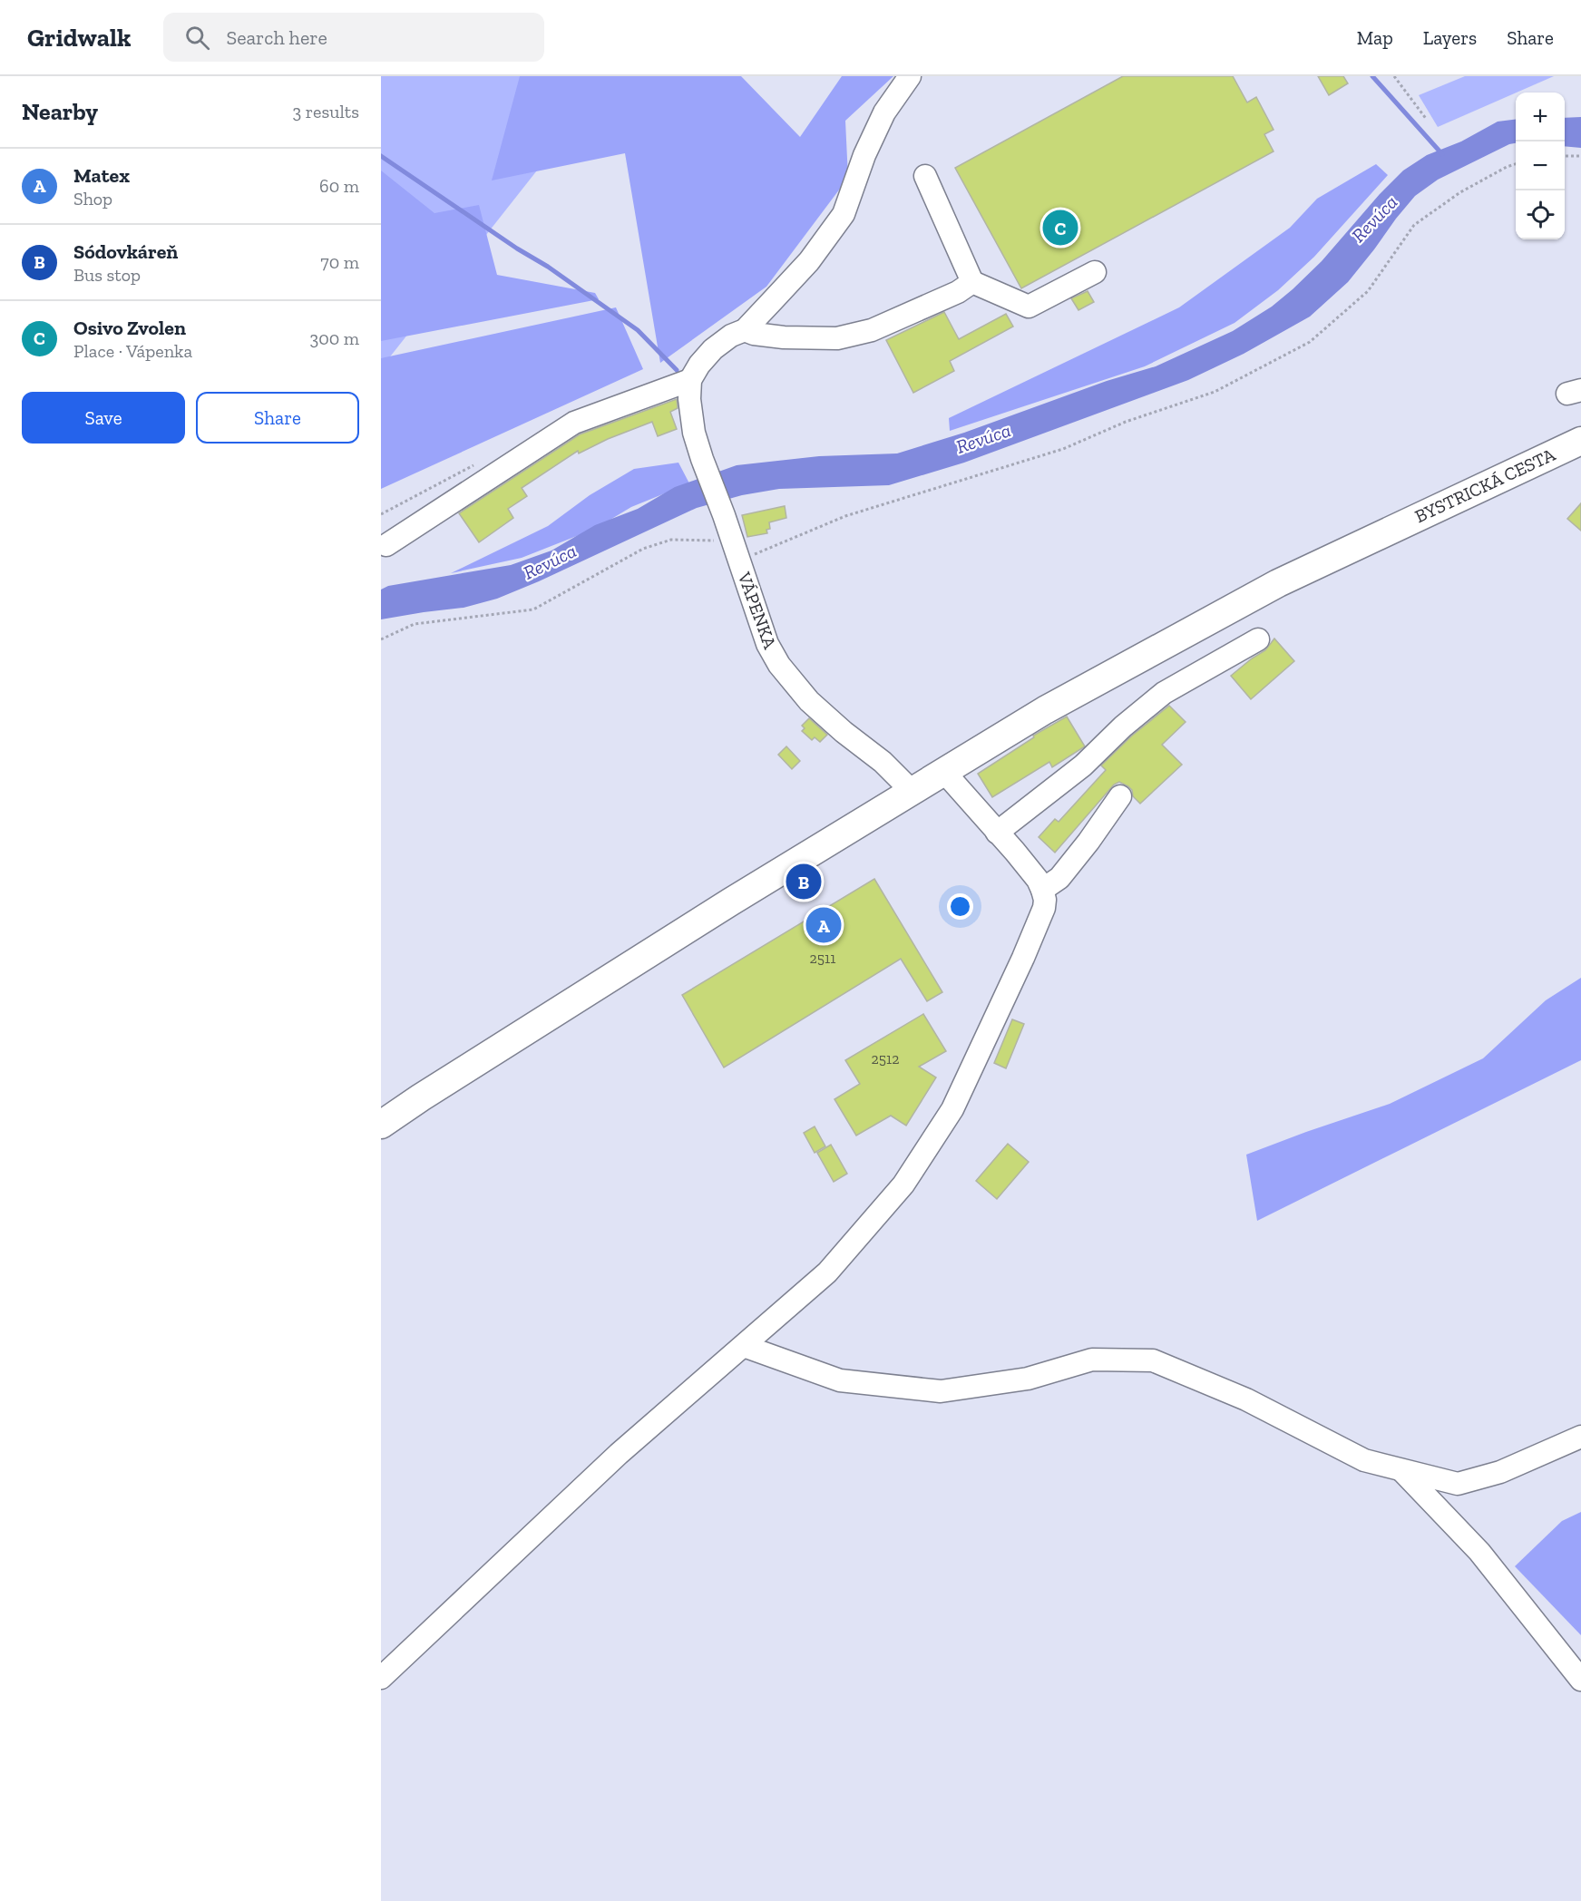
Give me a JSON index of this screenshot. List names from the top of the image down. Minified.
{"streets":{"main road":["BYSTRICKÁ CESTA"],"street":["VÁPENKA"]},"crossings":[["BYSTRICKÁ CESTA","VÁPENKA"]],"water":["Revúca"],"house_numbers":["2511","2512"],"page":{"header":"Gridwalk","search":"Search here","nav":["Map","Layers","Share"],"heading":["Nearby","3 results"],"map_buttons":["+","−"],"list":[{"mark":"A","name":"Matex","note":"Shop","value":"60 m"},{"mark":"B","name":"Sódovkáreň","note":"Bus stop","value":"70 m"},{"mark":"C","name":"Osivo Zvolen","note":"Place · Vápenka","value":"300 m"}],"pins":["C","B","A"],"buttons":["Save","Share"]}}
